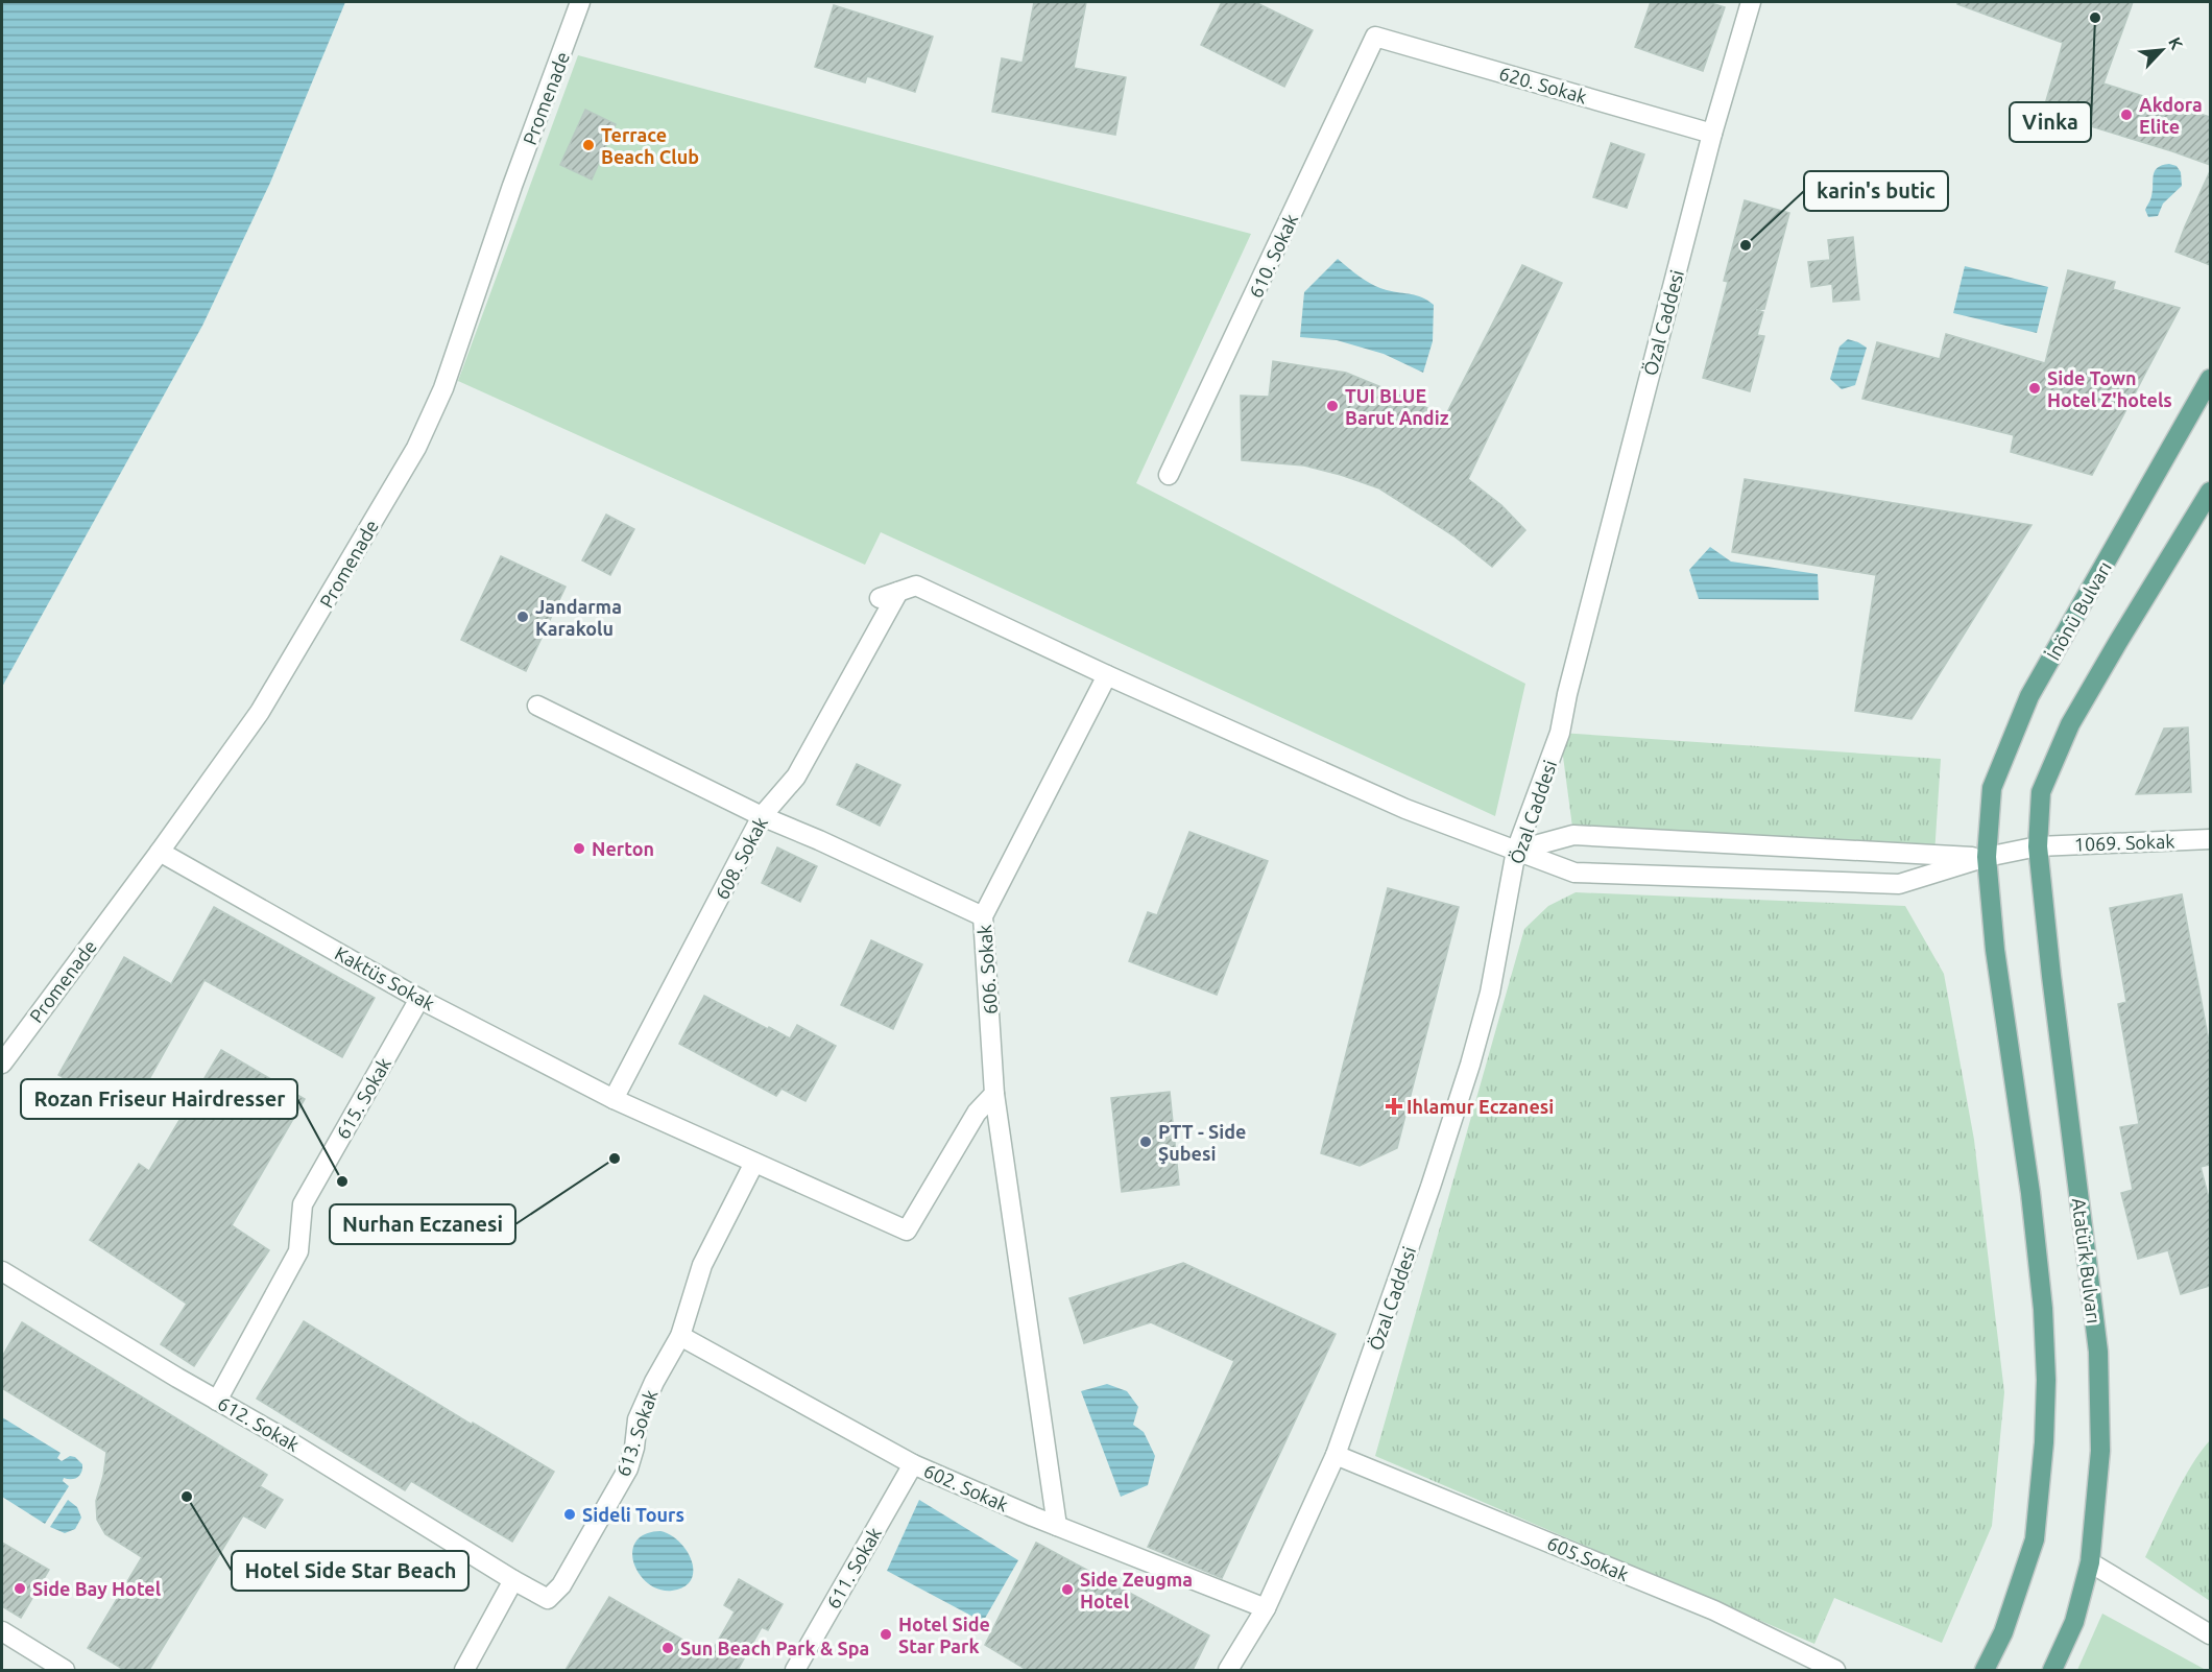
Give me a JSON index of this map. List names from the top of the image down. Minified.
{"streets":{"main road":["İnönü Bulvarı","Atatürk Bulvarı"],"street":["620. Sokak","Promenade","610. Sokak","Özal Caddesi","1069. Sokak","608. Sokak","606. Sokak","Kaktüs Sokak","615. Sokak","612. Sokak","613. Sokak","602. Sokak","605.Sokak","611. Sokak"]},"crossings":[["620. Sokak","610. Sokak"],["620. Sokak","Özal Caddesi"],["Promenade","Kaktüs Sokak"],["Özal Caddesi","602. Sokak"],["Özal Caddesi","605.Sokak"],["İnönü Bulvarı","1069. Sokak"],["1069. Sokak","Atatürk Bulvarı"],["608. Sokak","Kaktüs Sokak"],["606. Sokak","Kaktüs Sokak"],["606. Sokak","602. Sokak"],["Kaktüs Sokak","615. Sokak"],["Kaktüs Sokak","613. Sokak"],["615. Sokak","612. Sokak"],["612. Sokak","613. Sokak"],["613. Sokak","602. Sokak"],["602. Sokak","611. Sokak"]],"places":{"other":["Vinka","Akdora Elite","Terrace Beach Club","karin's butic","Side Town Hotel Z'hotels","TUI BLUE Barut Andiz","Jandarma Karakolu","Nerton","PTT - Side Şubesi","Nurhan Eczanesi","Rozan Friseur Hairdresser","Hotel Side Star Beach","Sideli Tours","Side Bay Hotel","Side Zeugma Hotel","Hotel Side Star Park","Sun Beach Park & Spa"],"health":["Ihlamur Eczanesi"]},"north":"top right"}
